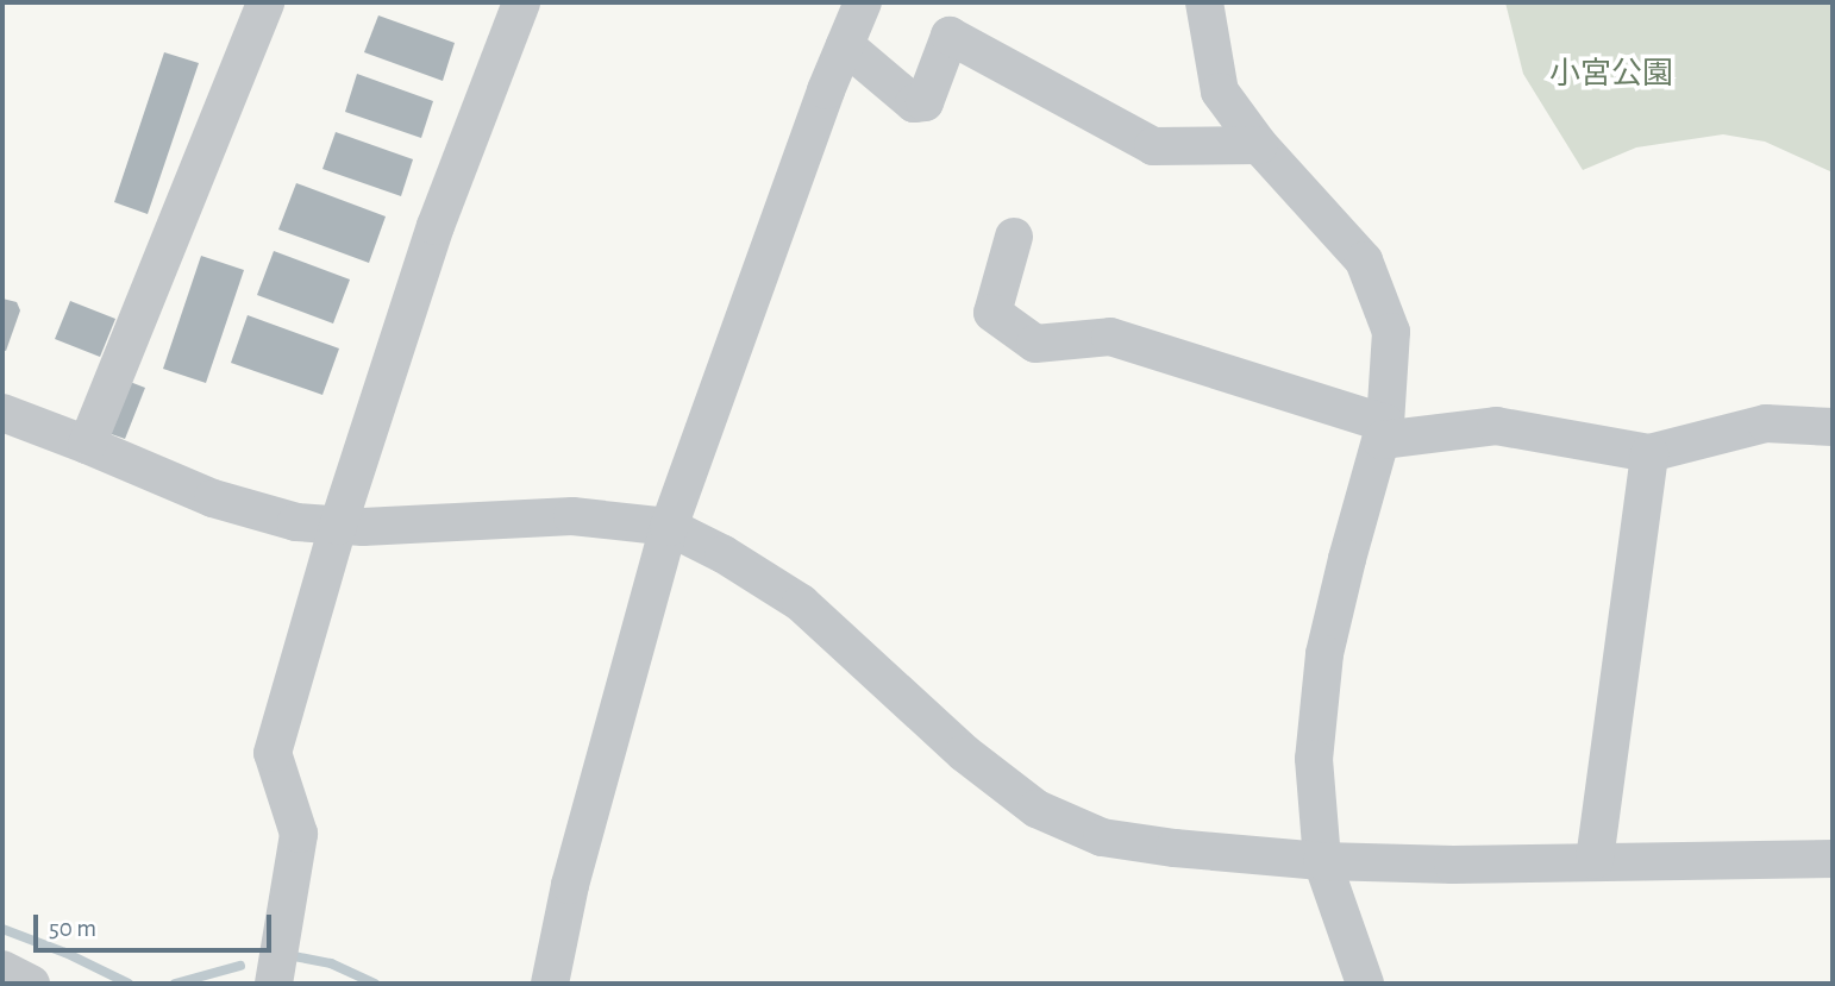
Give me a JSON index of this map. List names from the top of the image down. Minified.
{"parks":["小宮公園"],"scale_bar":"50 m"}
